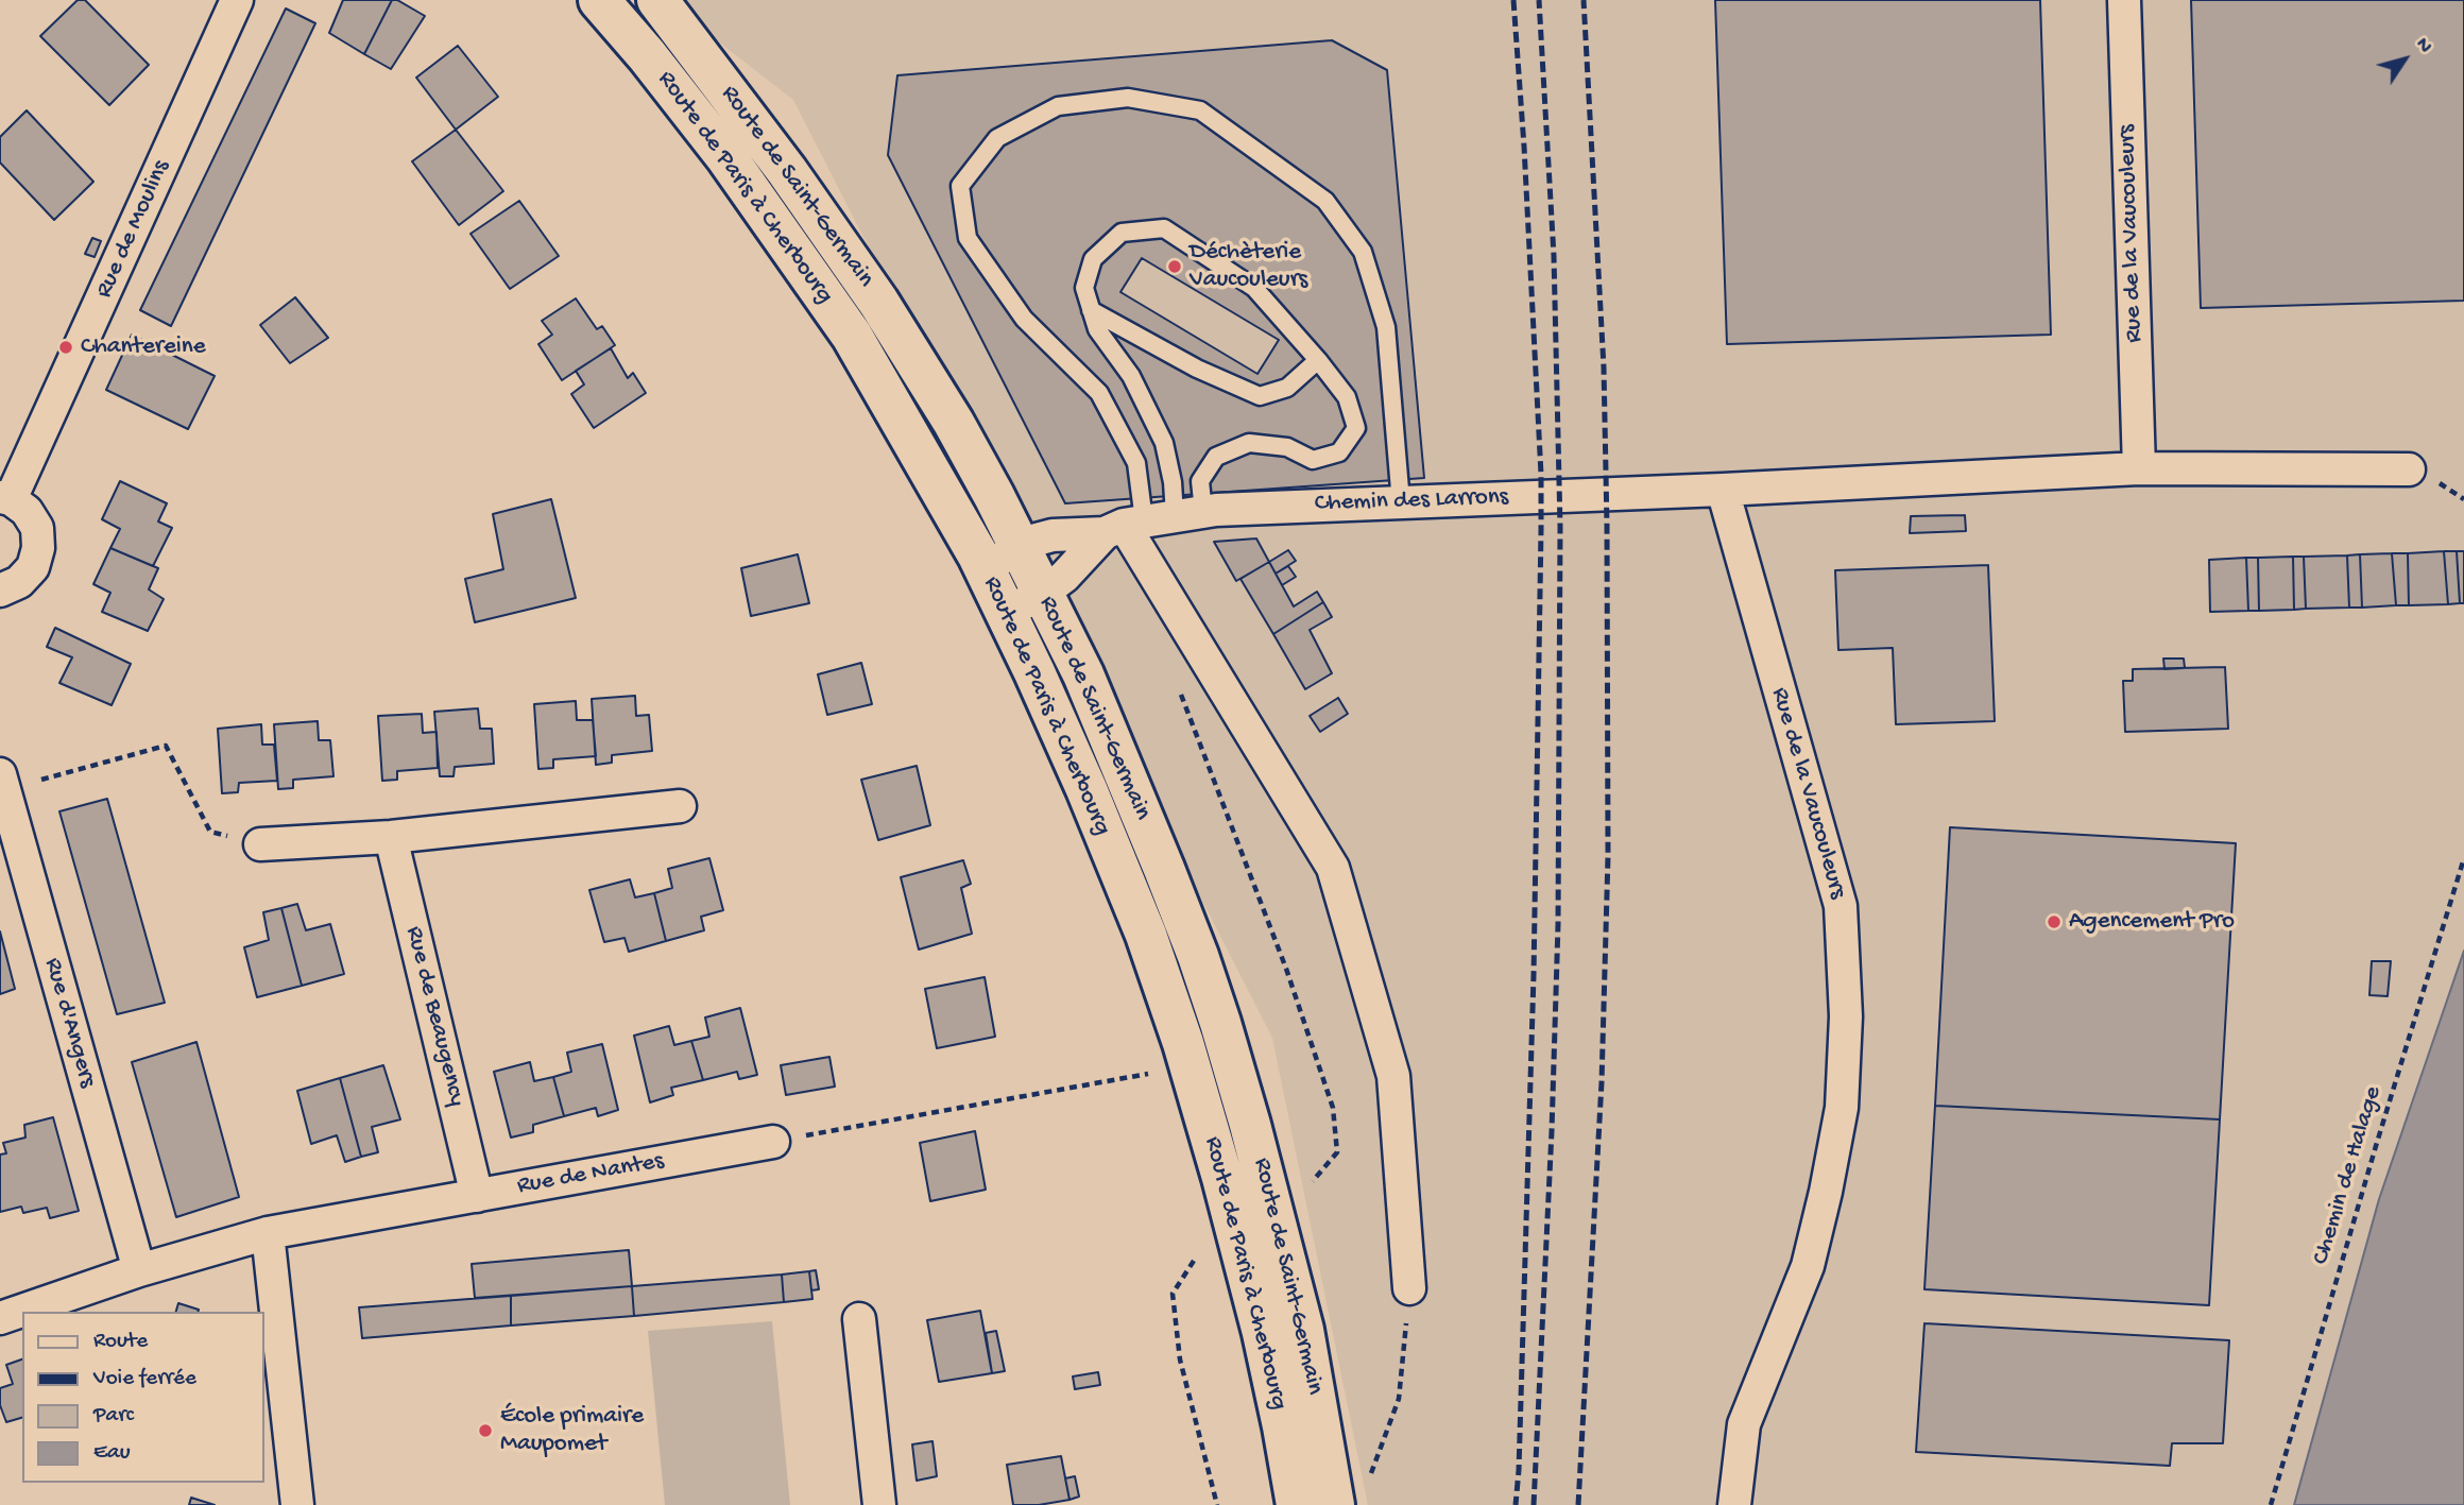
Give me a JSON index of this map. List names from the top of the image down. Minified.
{"streets":{"main road":["Route de Saint-Germain","Route de Paris à Cherbourg"],"street":["Rue de Moulins","Rue de la Vaucouleurs","Chemin des Larrons","Rue de Beaugency","Rue d'Angers","Rue de Nantes"],"path":["Chemin de Halage"]},"crossings":[["Route de Saint-Germain","Chemin des Larrons"],["Route de Paris à Cherbourg","Chemin des Larrons"],["Rue de la Vaucouleurs","Chemin des Larrons"],["Rue de Beaugency","Rue de Nantes"],["Rue d'Angers","Rue de Nantes"]],"places":["Déchèterie Vaucouleurs","Chantereine","Agencement Pro","École primaire Maupomet"],"legend":["Route","Voie ferrée","Parc","Eau"],"north":"top right"}
